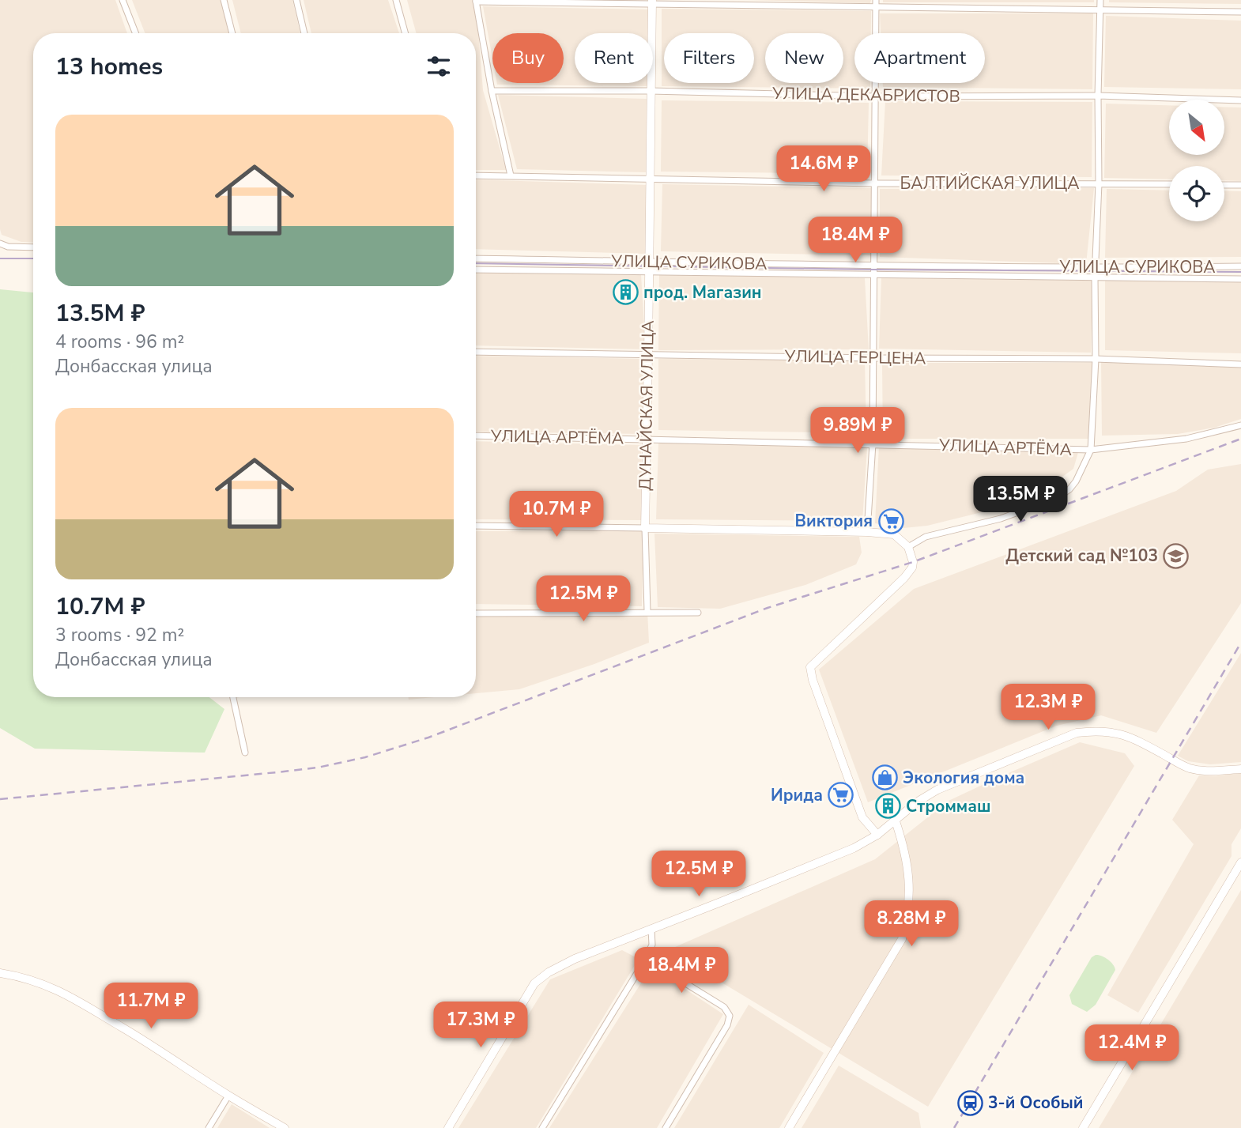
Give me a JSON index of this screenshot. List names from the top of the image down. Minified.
{"streets":{"main road":["ДУНАЙСКАЯ УЛИЦА"],"street":["УЛИЦА ДЕКАБРИСТОВ","БАЛТИЙСКАЯ УЛИЦА","УЛИЦА СУРИКОВА","УЛИЦА ГЕРЦЕНА","УЛИЦА АРТЁМА"]},"crossings":[["УЛИЦА ДЕКАБРИСТОВ","ДУНАЙСКАЯ УЛИЦА"],["БАЛТИЙСКАЯ УЛИЦА","ДУНАЙСКАЯ УЛИЦА"],["УЛИЦА СУРИКОВА","ДУНАЙСКАЯ УЛИЦА"],["УЛИЦА ГЕРЦЕНА","ДУНАЙСКАЯ УЛИЦА"],["ДУНАЙСКАЯ УЛИЦА","УЛИЦА АРТЁМА"]],"places":{"building":["прод. Магазин","Строммаш"],"supermarket":["Виктория","Ирида"],"school or university":["Детский сад №103"],"shop":["Экология дома"],"station":["3-й Особый"]},"north":"bottom right","page":{"chip":["Buy","Rent","Filters","New","Apartment"],"heading":"13 homes","list":[{"name":"13.5M ₽","note":"4 rooms · 96 m² · Донбасская улица"},{"name":"10.7M ₽","note":"3 rooms · 92 m² · Донбасская улица"}],"price":["14.6M ₽","18.4M ₽","9.89M ₽","13.5M ₽","10.7M ₽","12.5M ₽","12.3M ₽","12.5M ₽","8.28M ₽","18.4M ₽","11.7M ₽","17.3M ₽","12.4M ₽"]}}
